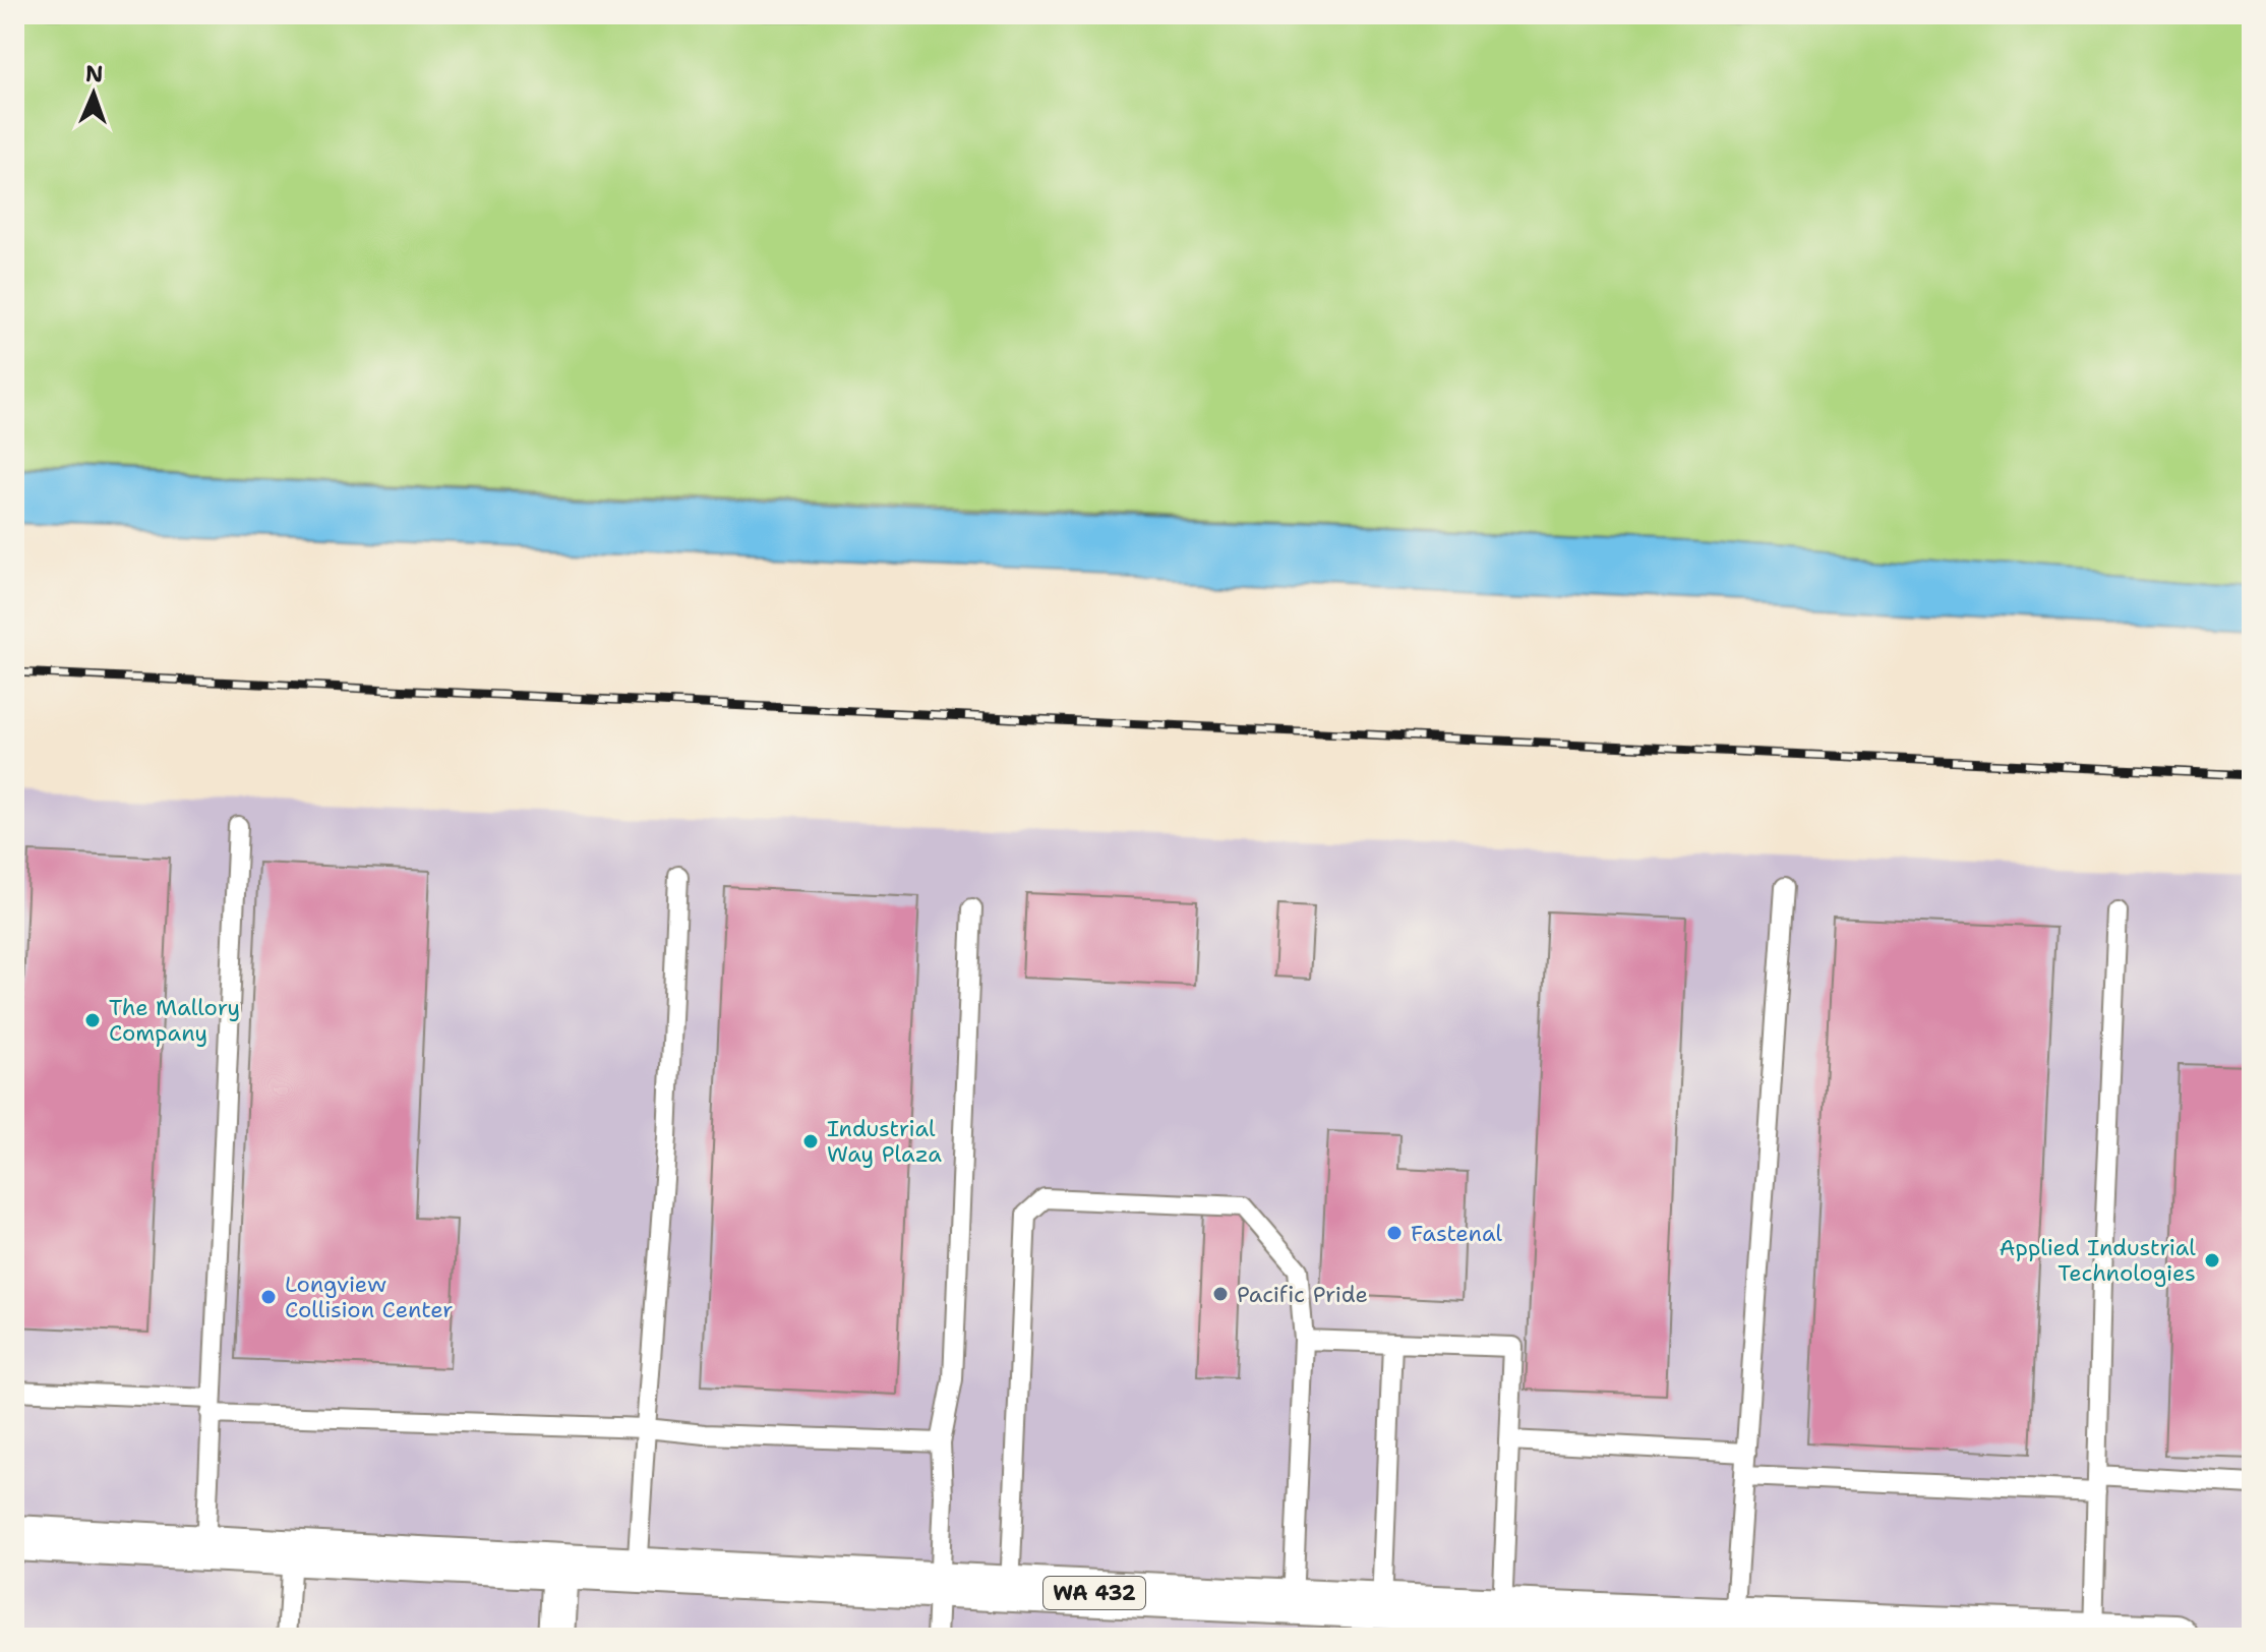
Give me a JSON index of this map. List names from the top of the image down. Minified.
{"streets":{"highway":["WA 432"]},"places":["The Mallory Company","Industrial Way Plaza","Fastenal","Applied Industrial Technologies","Pacific Pride","Longview Collision Center"],"north":"top"}
